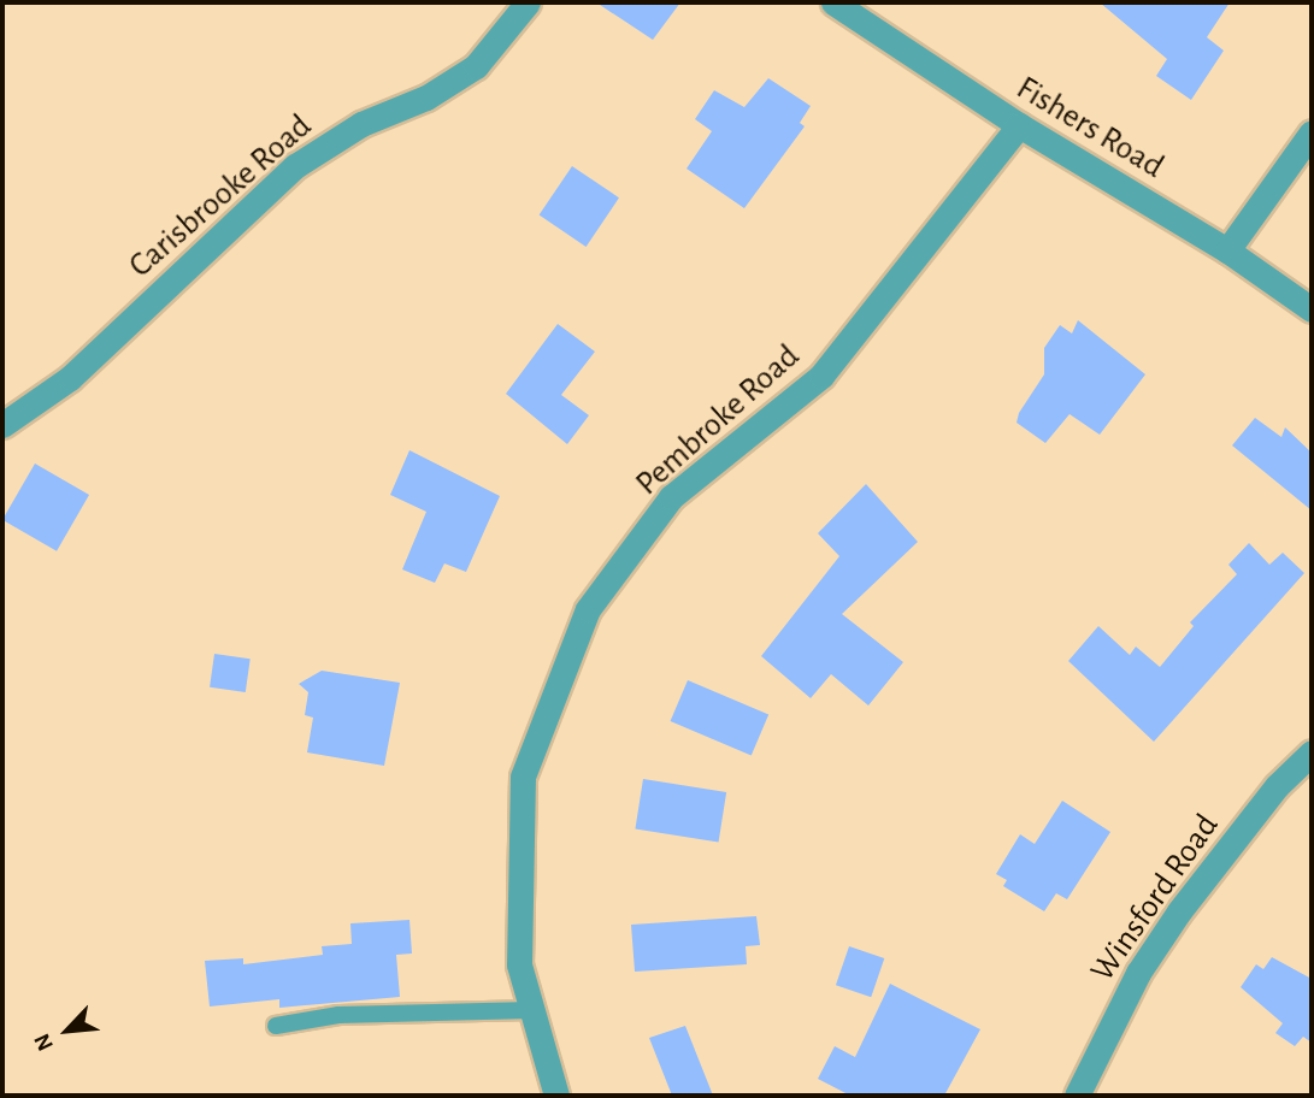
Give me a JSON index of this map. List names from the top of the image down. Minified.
{"streets":{"street":["Fishers Road","Carisbrooke Road","Pembroke Road","Winsford Road"]},"crossings":[["Fishers Road","Pembroke Road"]],"north":"bottom left"}
